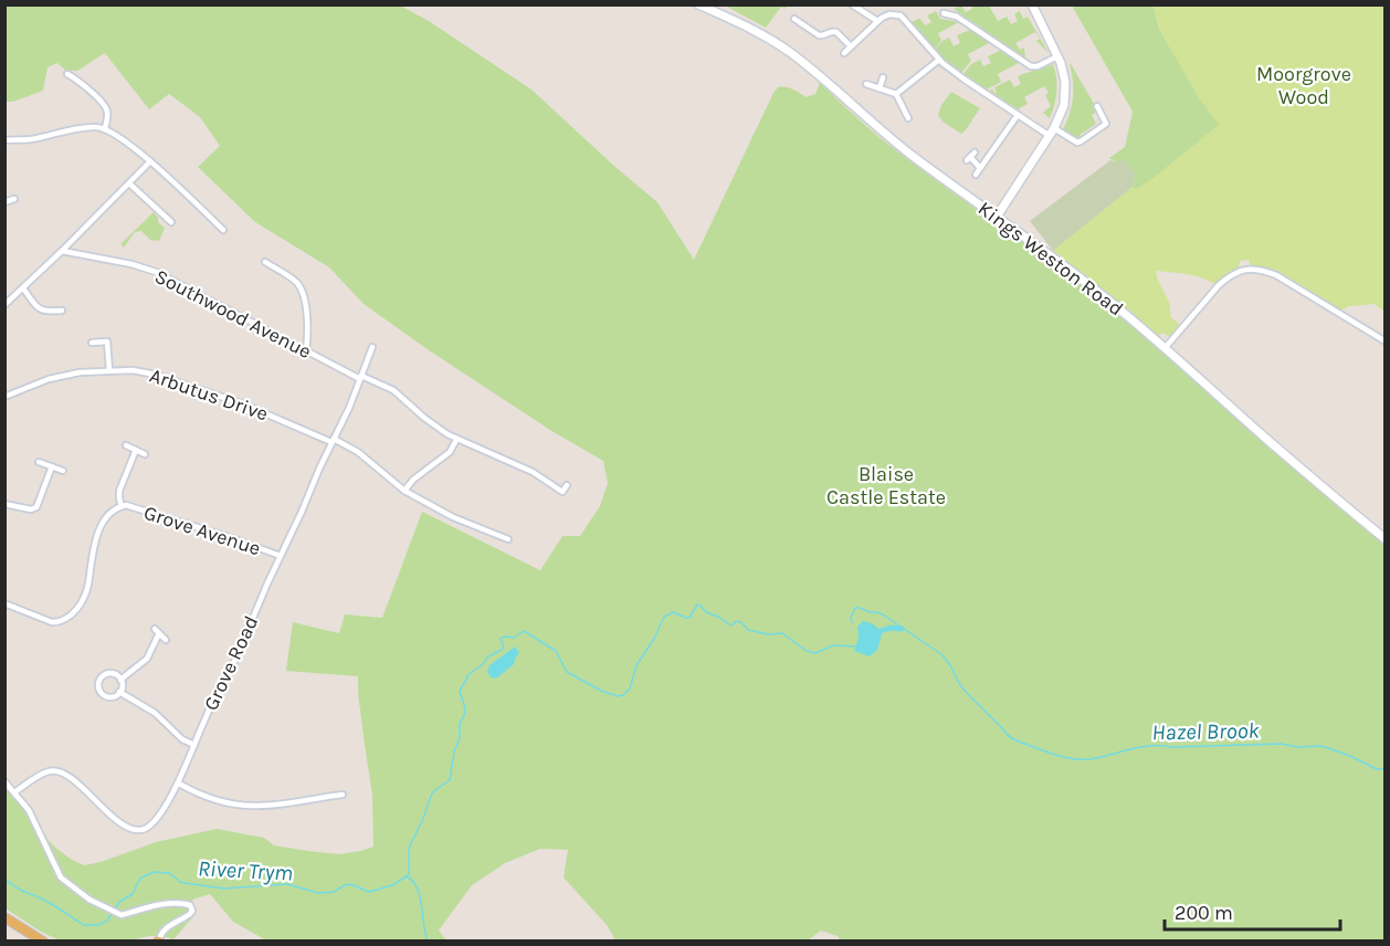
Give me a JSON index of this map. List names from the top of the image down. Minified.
{"streets":{"main road":["Kings Weston Road"],"street":["Southwood Avenue","Arbutus Drive","Grove Avenue","Grove Road"]},"crossings":[["Southwood Avenue","Grove Road"],["Arbutus Drive","Grove Road"],["Grove Avenue","Grove Road"]],"water":["Hazel Brook","River Trym"],"parks":["Moorgrove Wood","Blaise Castle Estate"],"scale_bar":"200 m"}
